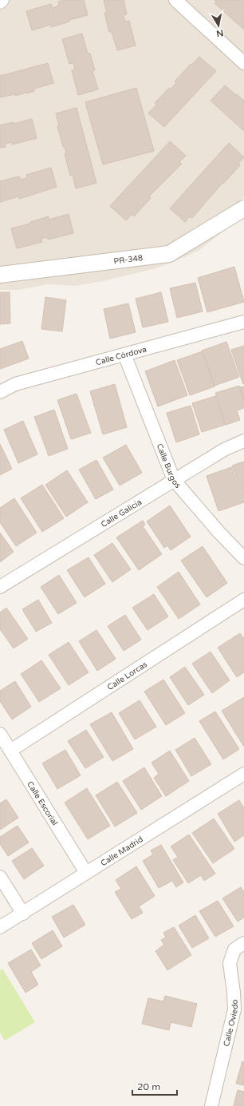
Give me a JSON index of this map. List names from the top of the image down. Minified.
{"streets":{"street":["PR-348","Calle Córdova","Calle Burgos","Calle Galicia","Calle Lorcas","Calle Escorial","Calle Madrid","Calle Oviedo"]},"crossings":[["Calle Córdova","Calle Burgos"],["Calle Burgos","Calle Galicia"],["Calle Lorcas","Calle Escorial"],["Calle Escorial","Calle Madrid"]],"scale_bar":"20 m","north":"bottom"}
